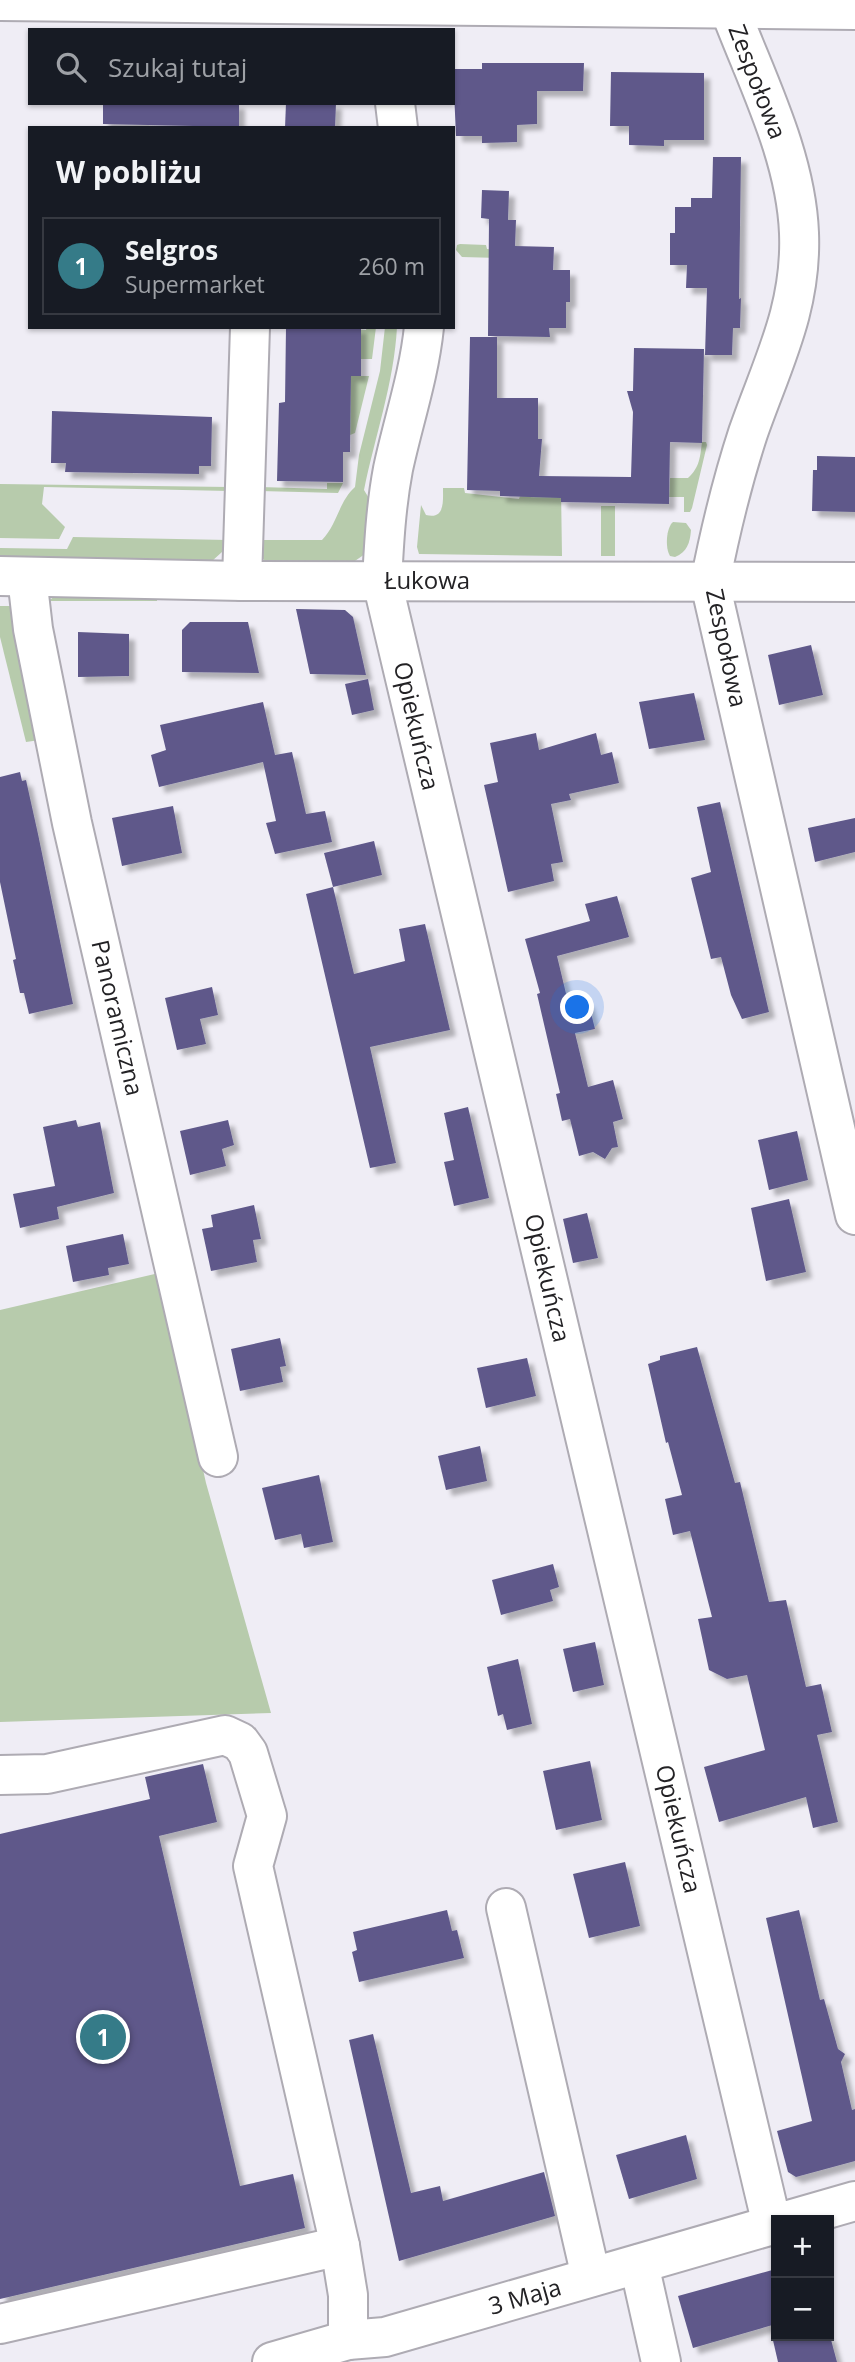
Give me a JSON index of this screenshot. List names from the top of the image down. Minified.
{"streets":{"street":["Zespołowa","Łukowa","Opiekuńcza","Panoramiczna","3 Maja"]},"crossings":[["Zespołowa","Łukowa"],["Łukowa","Opiekuńcza"],["Łukowa","Panoramiczna"]],"page":{"search":"Szukaj tutaj","heading":"W pobliżu","list":[{"mark":"1","name":"Selgros","note":"Supermarket","value":"260 m"}],"pins":"1","map_buttons":["+","−"]}}
